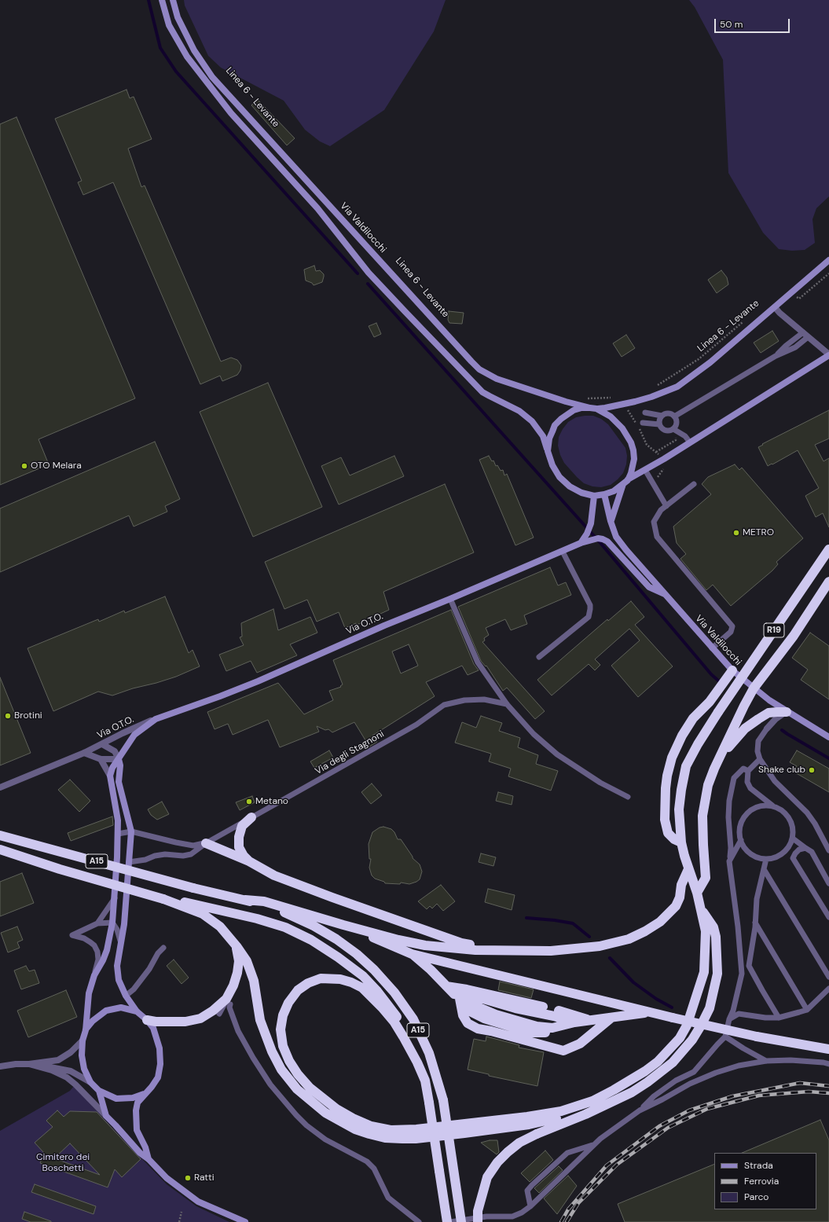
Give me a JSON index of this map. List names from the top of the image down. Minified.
{"streets":{"highway":["R19","A15"],"street":["Via Valdilocchi","Via O.T.O."],"lane":["Via degli Stagnoni"],"path":["Linea 6 - Levante"]},"crossings":[["Via Valdilocchi","Via O.T.O."]],"parks":["Cimitero dei Boschetti"],"places":["OTO Melara","METRO","Brotini","Shake club","Metano","Ratti"],"legend":["Strada","Ferrovia","Parco"],"scale_bar":"50 m"}
